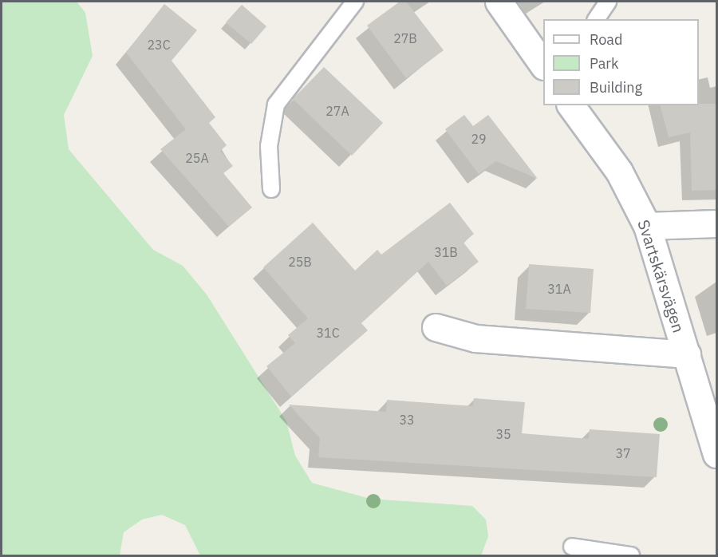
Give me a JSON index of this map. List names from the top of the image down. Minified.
{"streets":{"street":["Svartskärsvägen"]},"house_numbers":["27B","23C","27A","29","25A","31B","25B","31A","31C","33","35","37"],"legend":["Road","Park","Building"]}
